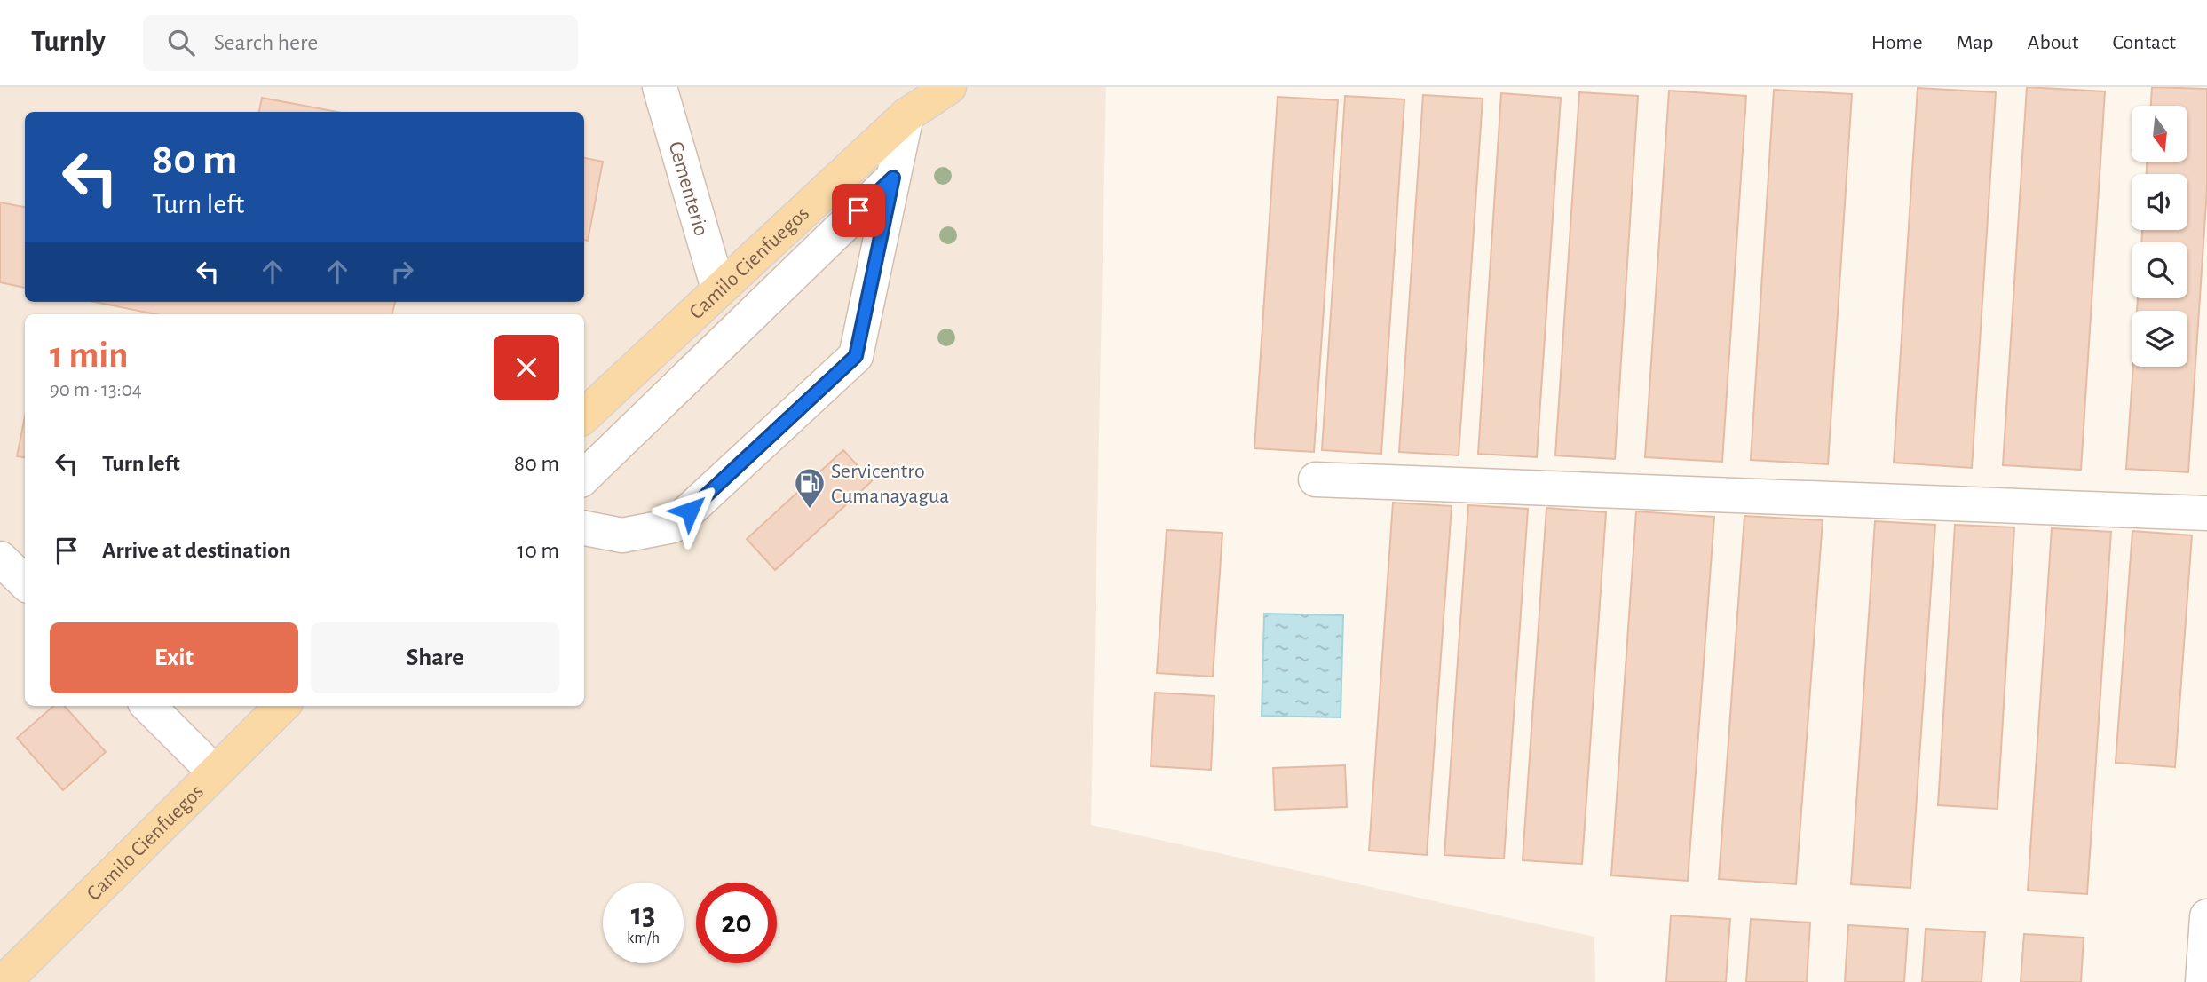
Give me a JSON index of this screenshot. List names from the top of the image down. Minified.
{"streets":{"main road":["Camilo Cienfuegos"],"street":["Cementerio"]},"crossings":[["Cementerio","Camilo Cienfuegos"]],"places":{"fuel station":["Servicentro Cumanayagua"]},"north":"bottom","page":{"header":"Turnly","search":"Search here","nav":["Home","Map","About","Contact"],"turn":["80 m","Turn left"],"heading":["1 min","90 m · 13:04"],"list":[{"name":"Turn left","value":"80 m"},{"name":"Arrive at destination","value":"10 m"}],"buttons":["Exit","Share"],"speed":"13 km/h","limit":"20"}}
